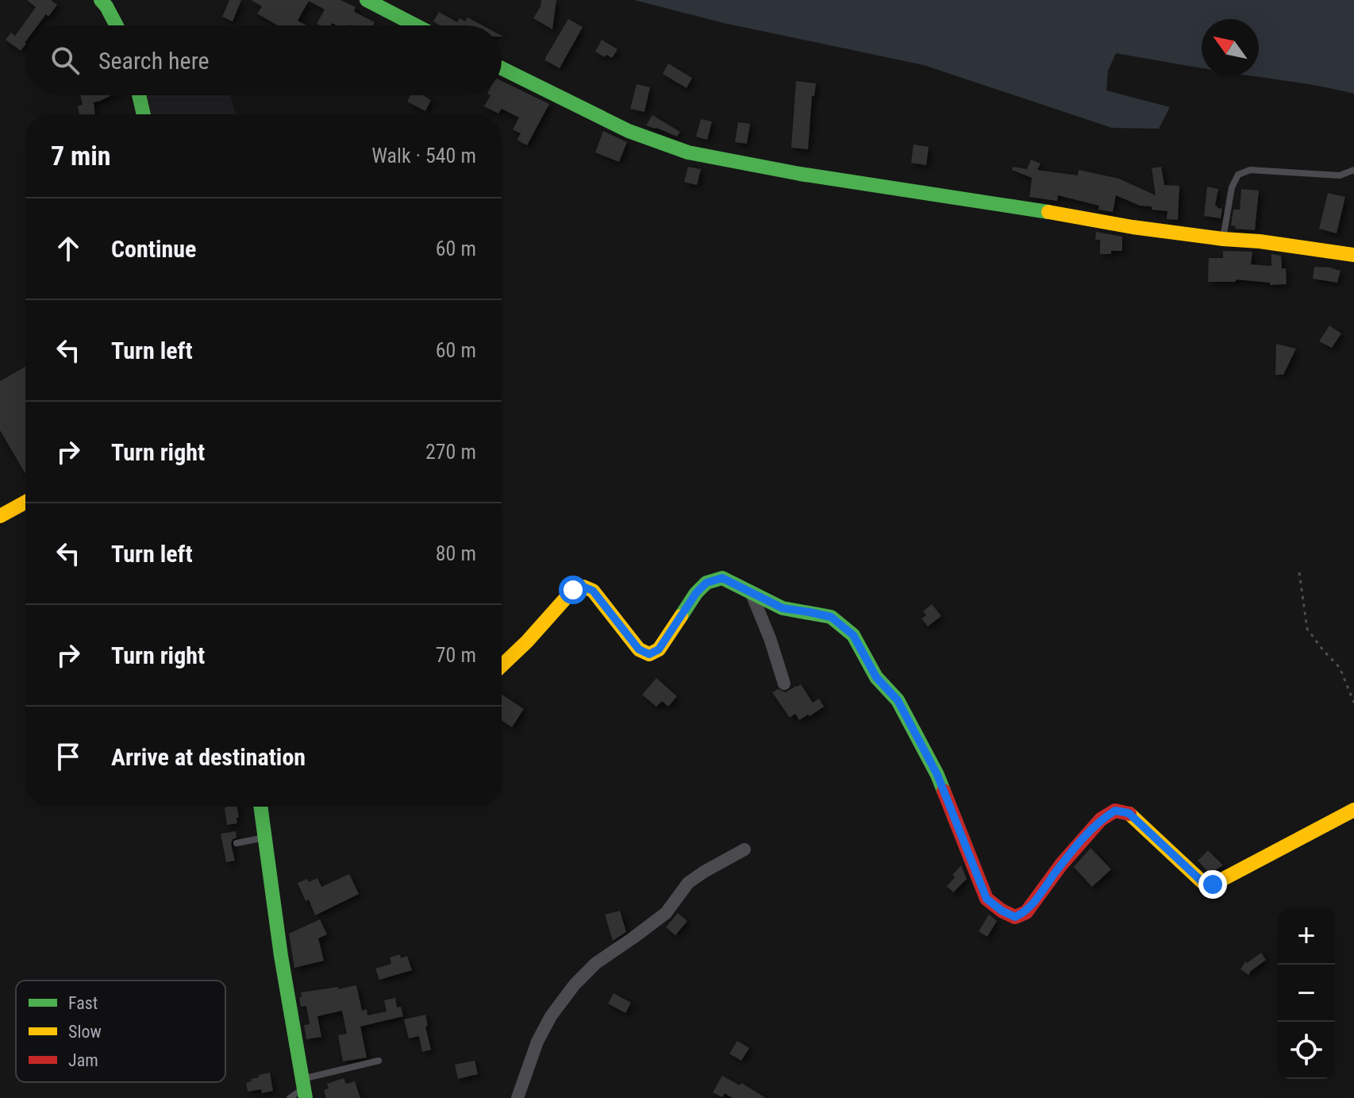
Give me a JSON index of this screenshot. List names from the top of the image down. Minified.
{"legend":["Fast","Slow","Jam"],"north":"top left","page":{"search":"Search here","heading":["7 min","Walk · 540 m"],"list":[["Continue","60 m"],["Turn left","60 m"],["Turn right","270 m"],["Turn left","80 m"],["Turn right","70 m"],"Arrive at destination"],"map_buttons":["+","−"]}}
